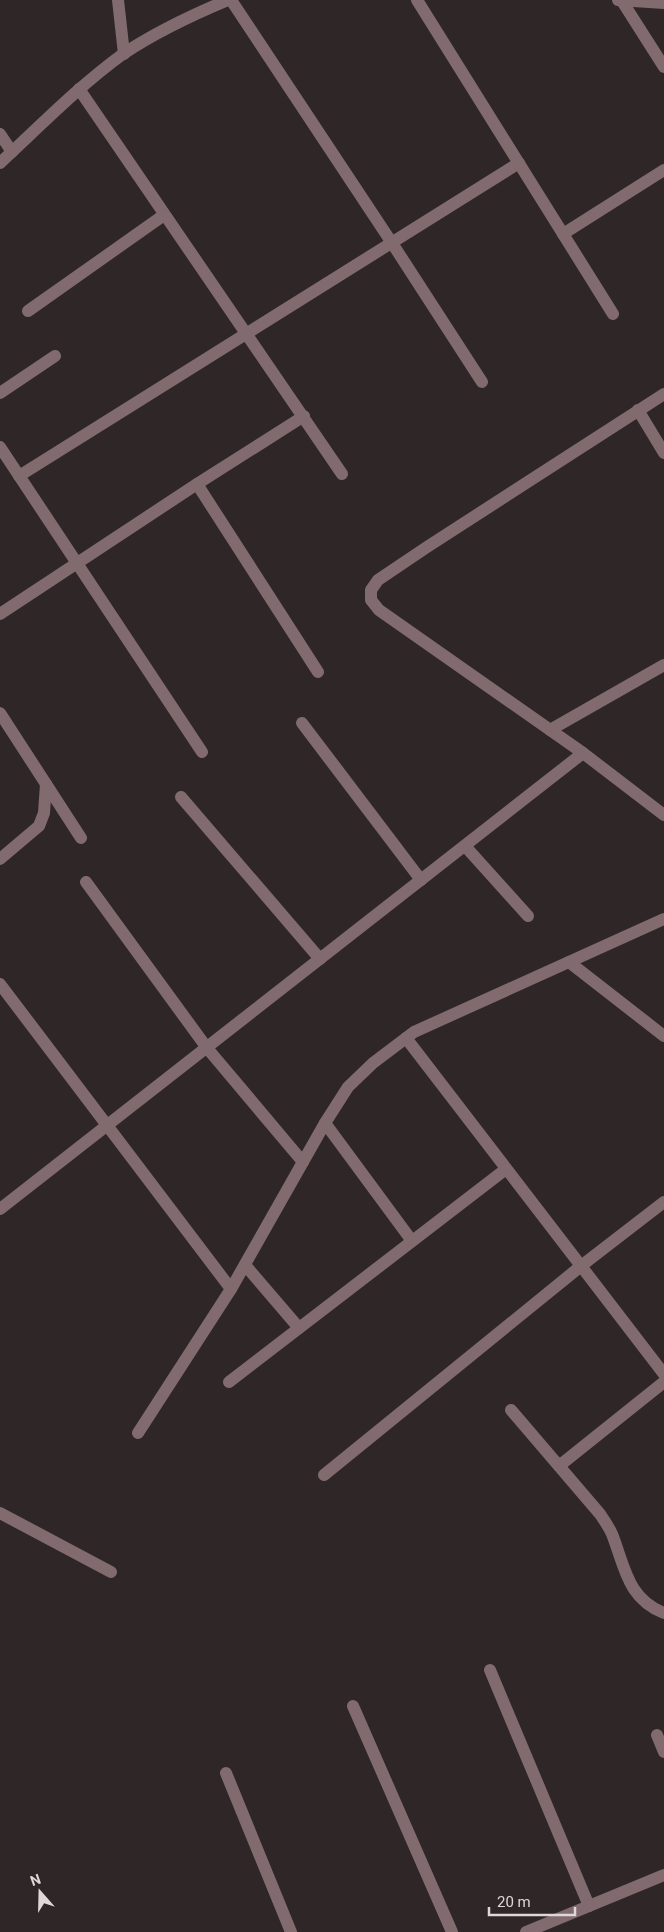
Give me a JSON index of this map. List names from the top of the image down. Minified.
{"scale_bar":"20 m","north":"top"}
